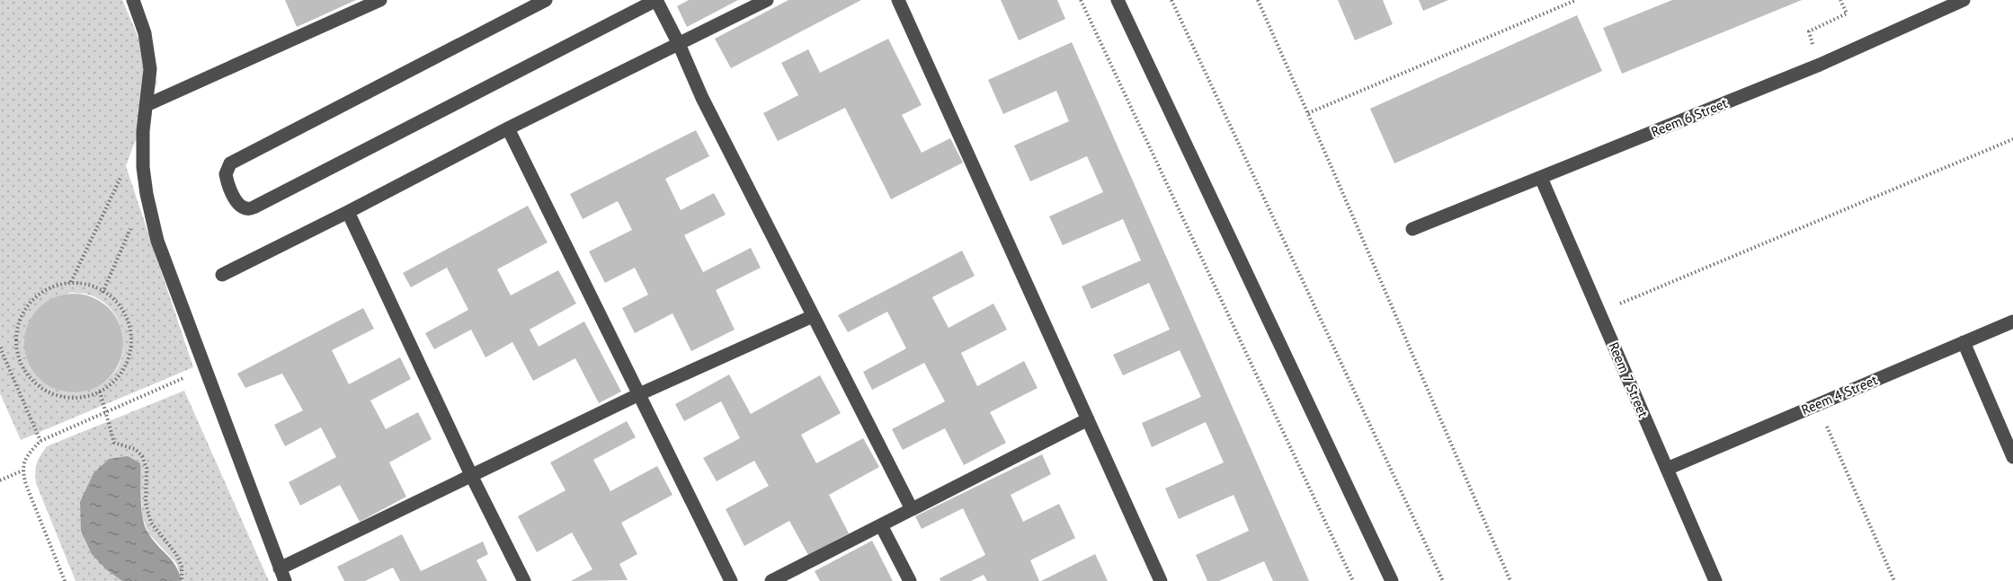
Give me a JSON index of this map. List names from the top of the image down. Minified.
{"streets":{"street":["Reem 6 Street","Reem 7 Street","Reem 4 Street"]},"crossings":[["Reem 6 Street","Reem 7 Street"],["Reem 7 Street","Reem 4 Street"]]}
